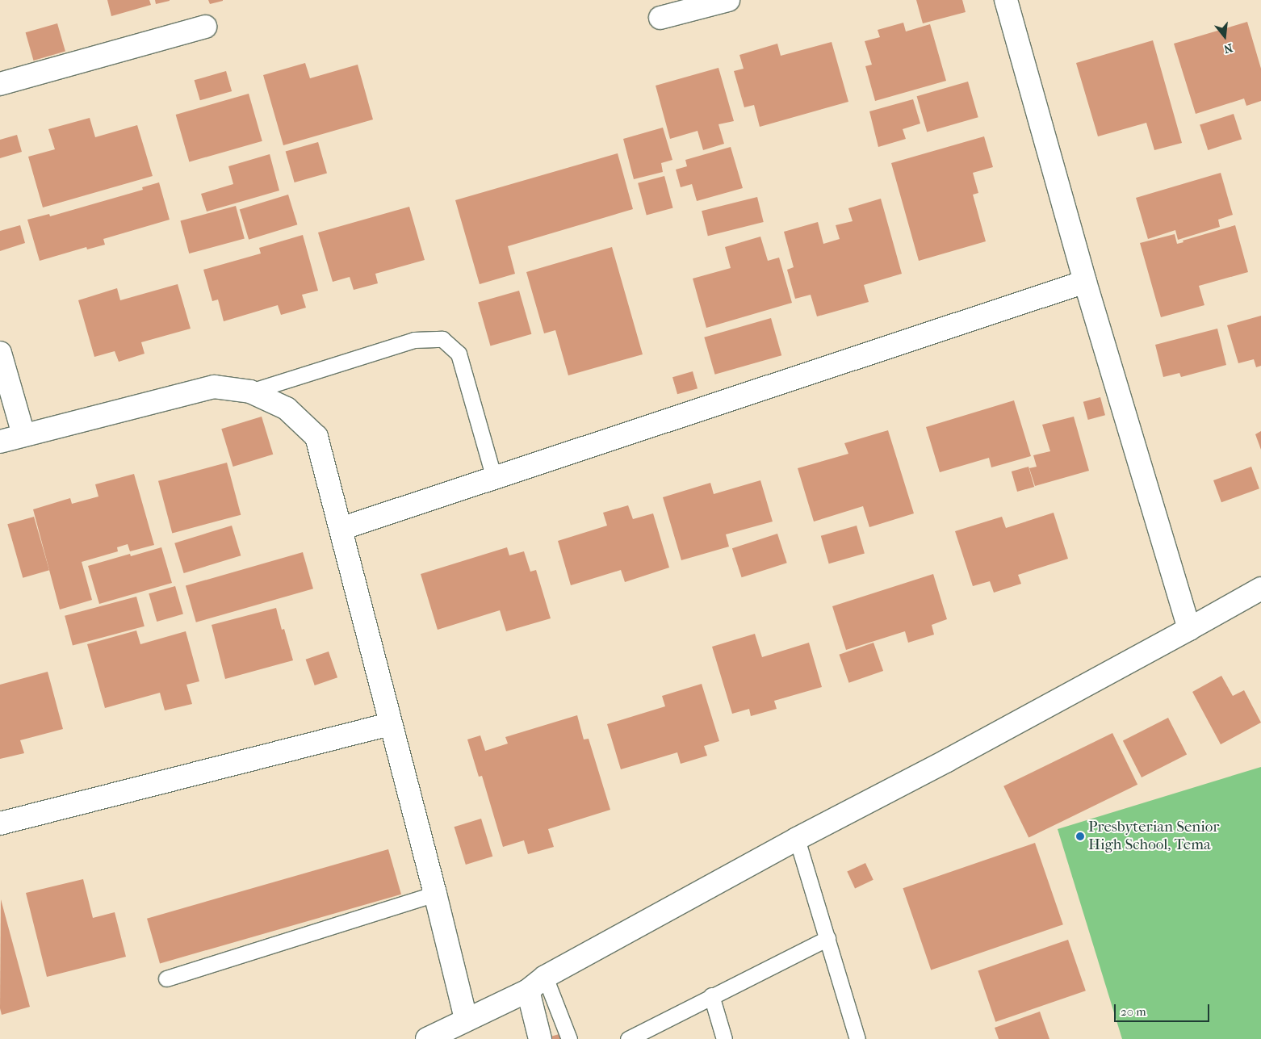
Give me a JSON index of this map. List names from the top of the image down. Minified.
{"places":["Presbyterian Senior High School, Tema"],"scale_bar":"20 m","north":"bottom"}
